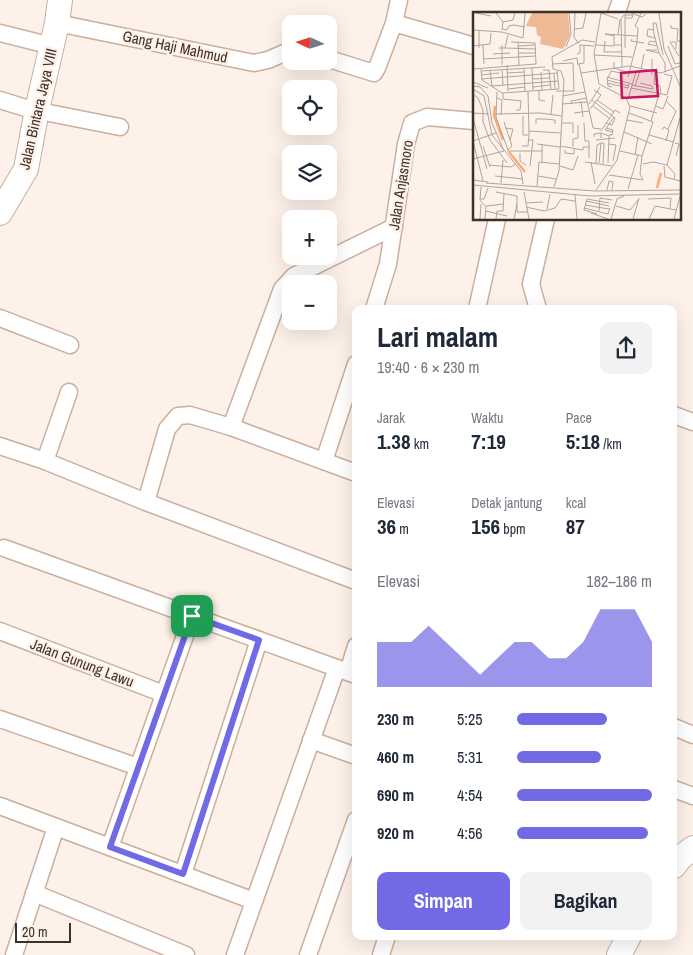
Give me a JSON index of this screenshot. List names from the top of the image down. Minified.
{"streets":{"street":["Gang Haji Mahmud","Jalan Bintara Jaya VIII","Jalan Anjasmoro","Jalan Gunung Lawu"]},"crossings":[["Gang Haji Mahmud","Jalan Bintara Jaya VIII"]],"scale_bar":"20 m","north":"left","page":{"map_buttons":["+","−"],"heading":["Lari malam","19:40 · 6 × 230 m"],"stats":[["Jarak","1.38 km"],["Waktu","7:19"],["Pace","5:18 /km"],["Elevasi","36 m"],["Detak jantung","156 bpm"],["kcal","87"]],"chart":["Elevasi","182–186 m"],"list":[{"name":"230 m","note":"5:25"},{"name":"460 m","note":"5:31"},{"name":"690 m","note":"4:54"},{"name":"920 m","note":"4:56"}],"buttons":["Simpan","Bagikan"],"scale":"20 m"}}
